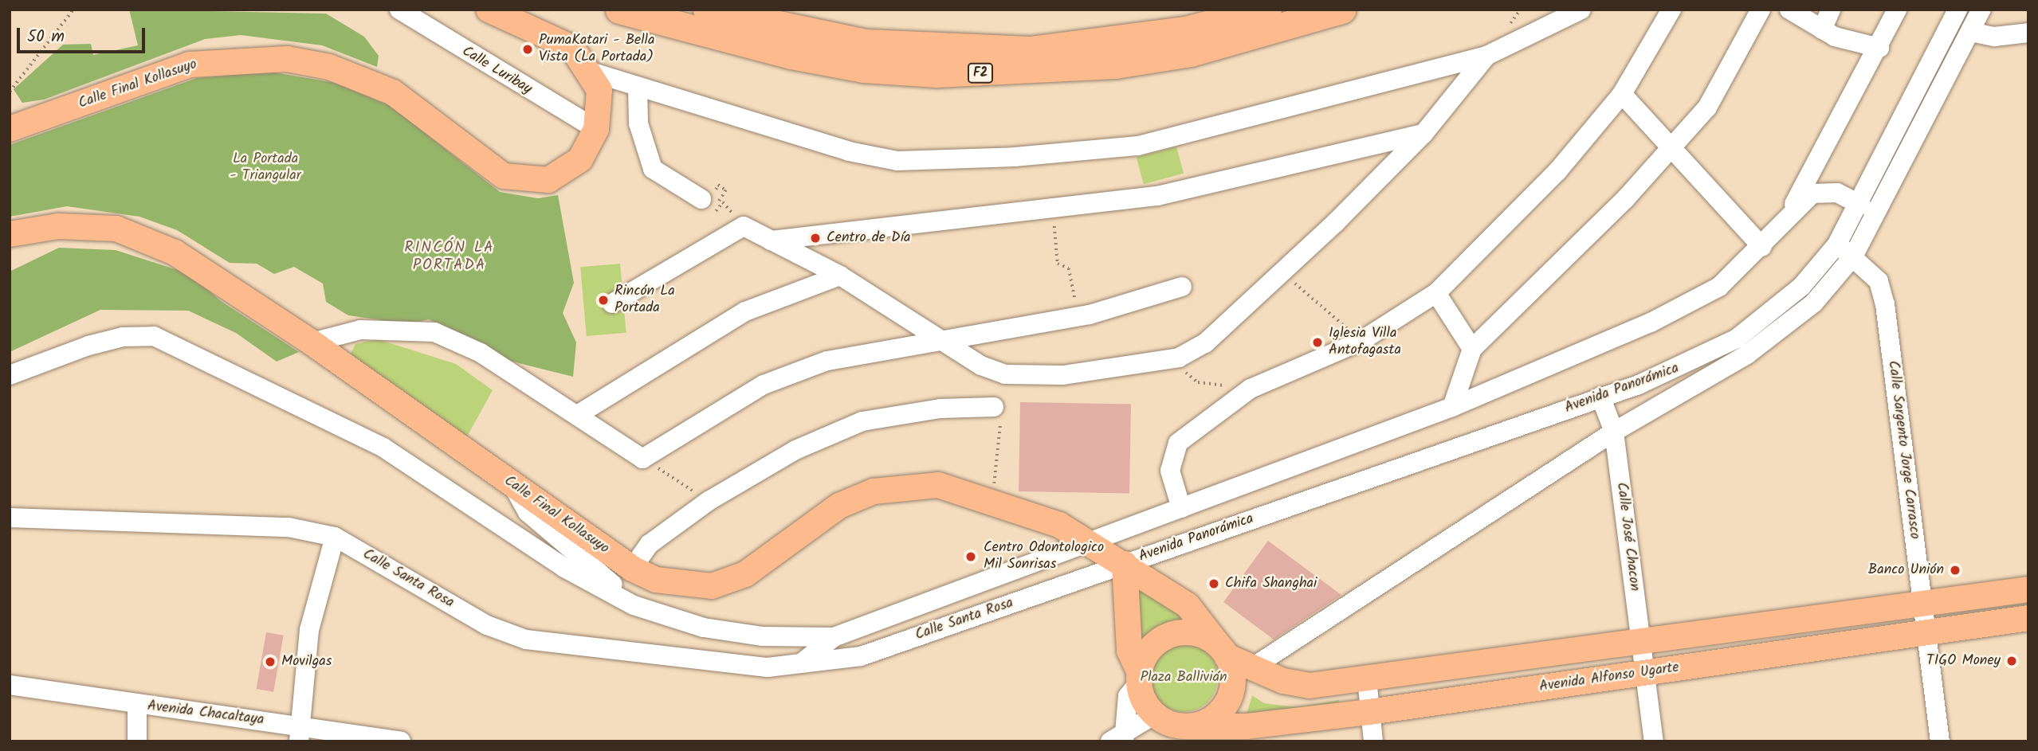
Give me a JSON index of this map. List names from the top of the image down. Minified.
{"streets":{"highway":["F2"],"main road":["Calle Final Kollasuyo","Avenida Alfonso Ugarte"],"street":["Calle Luribay","Avenida Panorámica","Calle Sargento Jorge Carrasco","Calle José Chacon","Calle Santa Rosa","Avenida Chacaltaya"]},"crossings":[["Calle Luribay","Calle Final Kollasuyo"],["Calle Final Kollasuyo","Avenida Panorámica"],["Calle Final Kollasuyo","Calle Santa Rosa"],["Calle Final Kollasuyo","Avenida Alfonso Ugarte"],["Avenida Panorámica","Calle Sargento Jorge Carrasco"],["Avenida Panorámica","Calle José Chacon"],["Avenida Panorámica","Calle Santa Rosa"],["Calle Sargento Jorge Carrasco","Avenida Alfonso Ugarte"],["Calle José Chacon","Avenida Alfonso Ugarte"]],"districts":["RINCÓN LA PORTADA"],"parks":["La Portada - Triangular","Plaza Ballivián"],"places":["PumaKatari - Bella Vista (La Portada)","Centro de Día","Rincón La Portada","Iglesia Villa Antofagasta","Centro Odontologico Mil Sonrisas","Banco Unión","Chifa Shanghai","TIGO Money","Movilgas"],"scale_bar":"50 m"}
